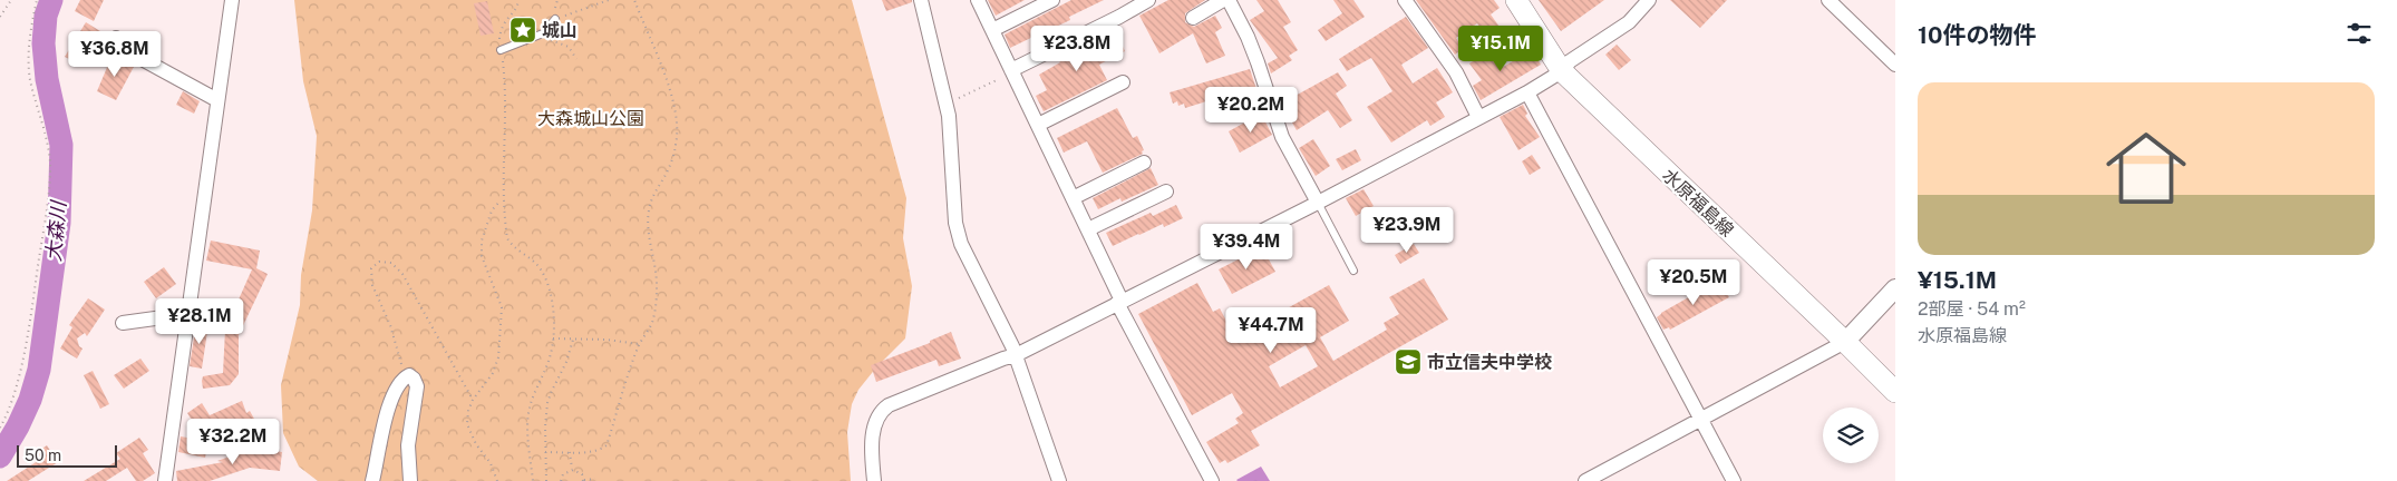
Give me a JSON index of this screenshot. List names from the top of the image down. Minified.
{"streets":{"main road":["水原福島線"]},"water":["大森川"],"parks":["大森城山公園"],"places":{"place":["城山"],"school or university":["市立信夫中学校"]},"scale_bar":"50 m","page":{"heading":"10件の物件","price":["¥23.8M","¥15.1M","¥36.8M","¥20.2M","¥23.9M","¥39.4M","¥20.5M","¥28.1M","¥44.7M","¥32.2M"],"list":[{"name":"¥15.1M","note":"2部屋 · 54 m² · 水原福島線"}],"scale":"50 m"}}
